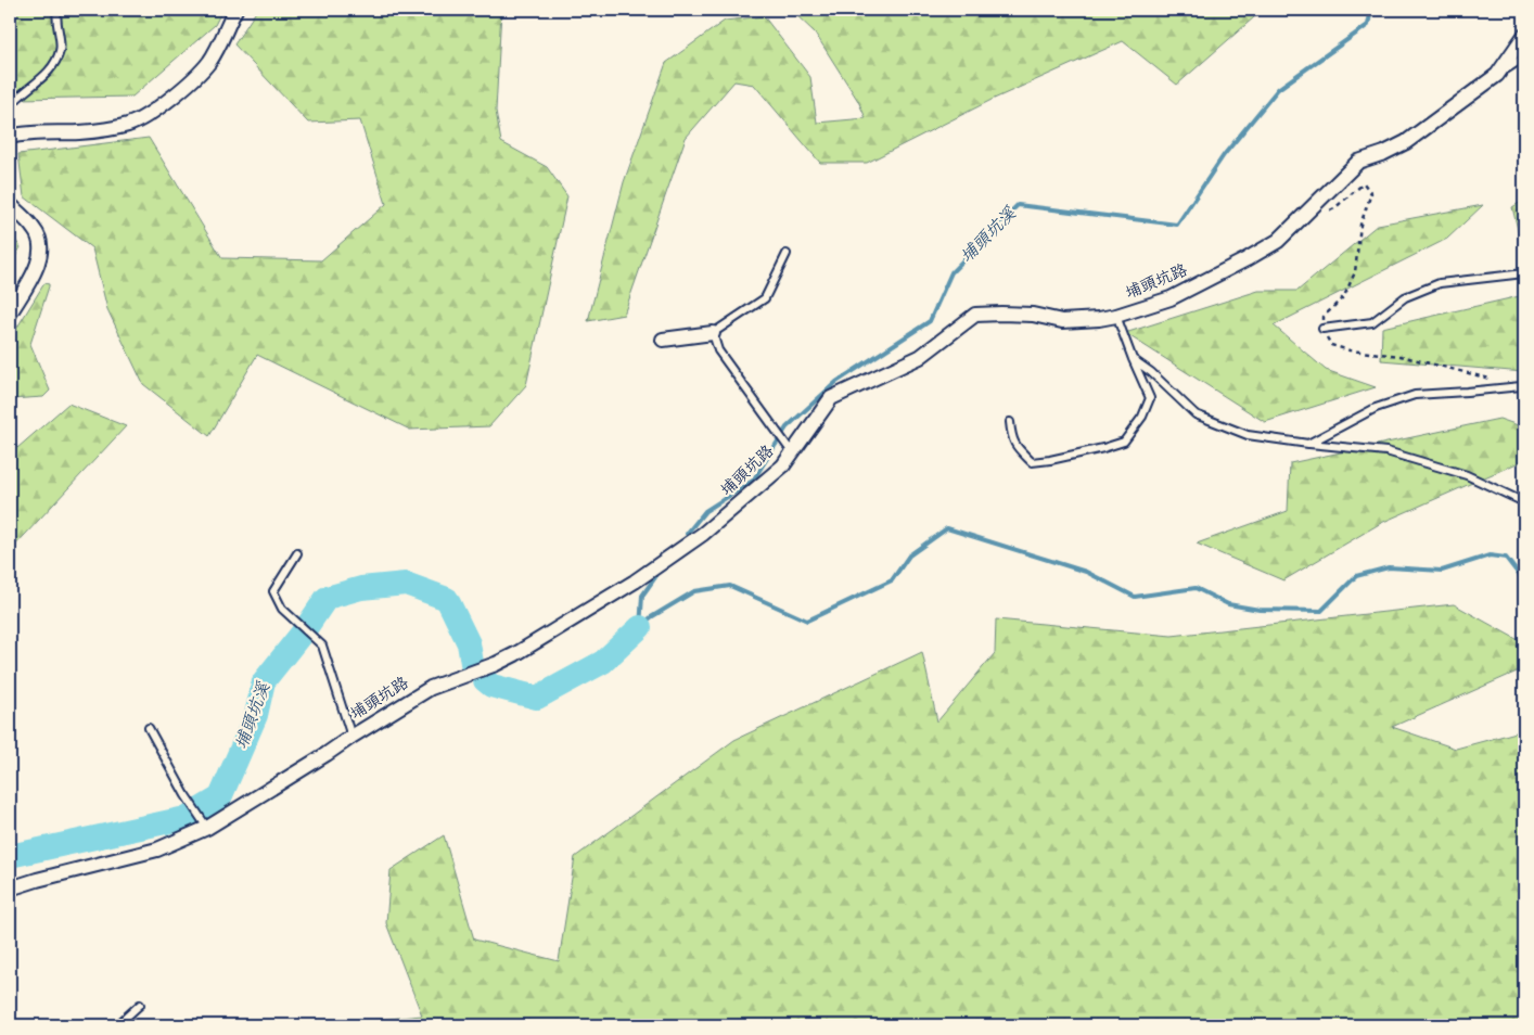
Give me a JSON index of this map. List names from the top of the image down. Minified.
{"streets":{"street":["埔頭坑路"]},"water":["埔頭坑溪"]}
